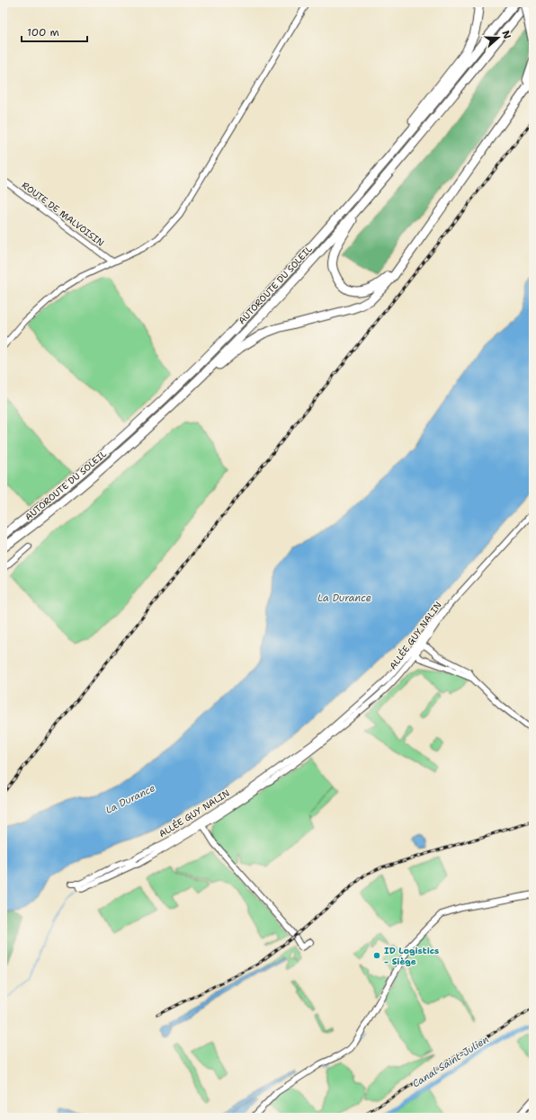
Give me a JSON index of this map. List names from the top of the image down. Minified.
{"streets":{"highway":["AUTOROUTE DU SOLEIL"],"street":["ROUTE DE MALVOISIN","ALLÉE GUY NALIN"]},"water":["La Durance","Canal Saint-Julien"],"places":["ID Logistics - Siège"],"scale_bar":"100 m","north":"right"}
